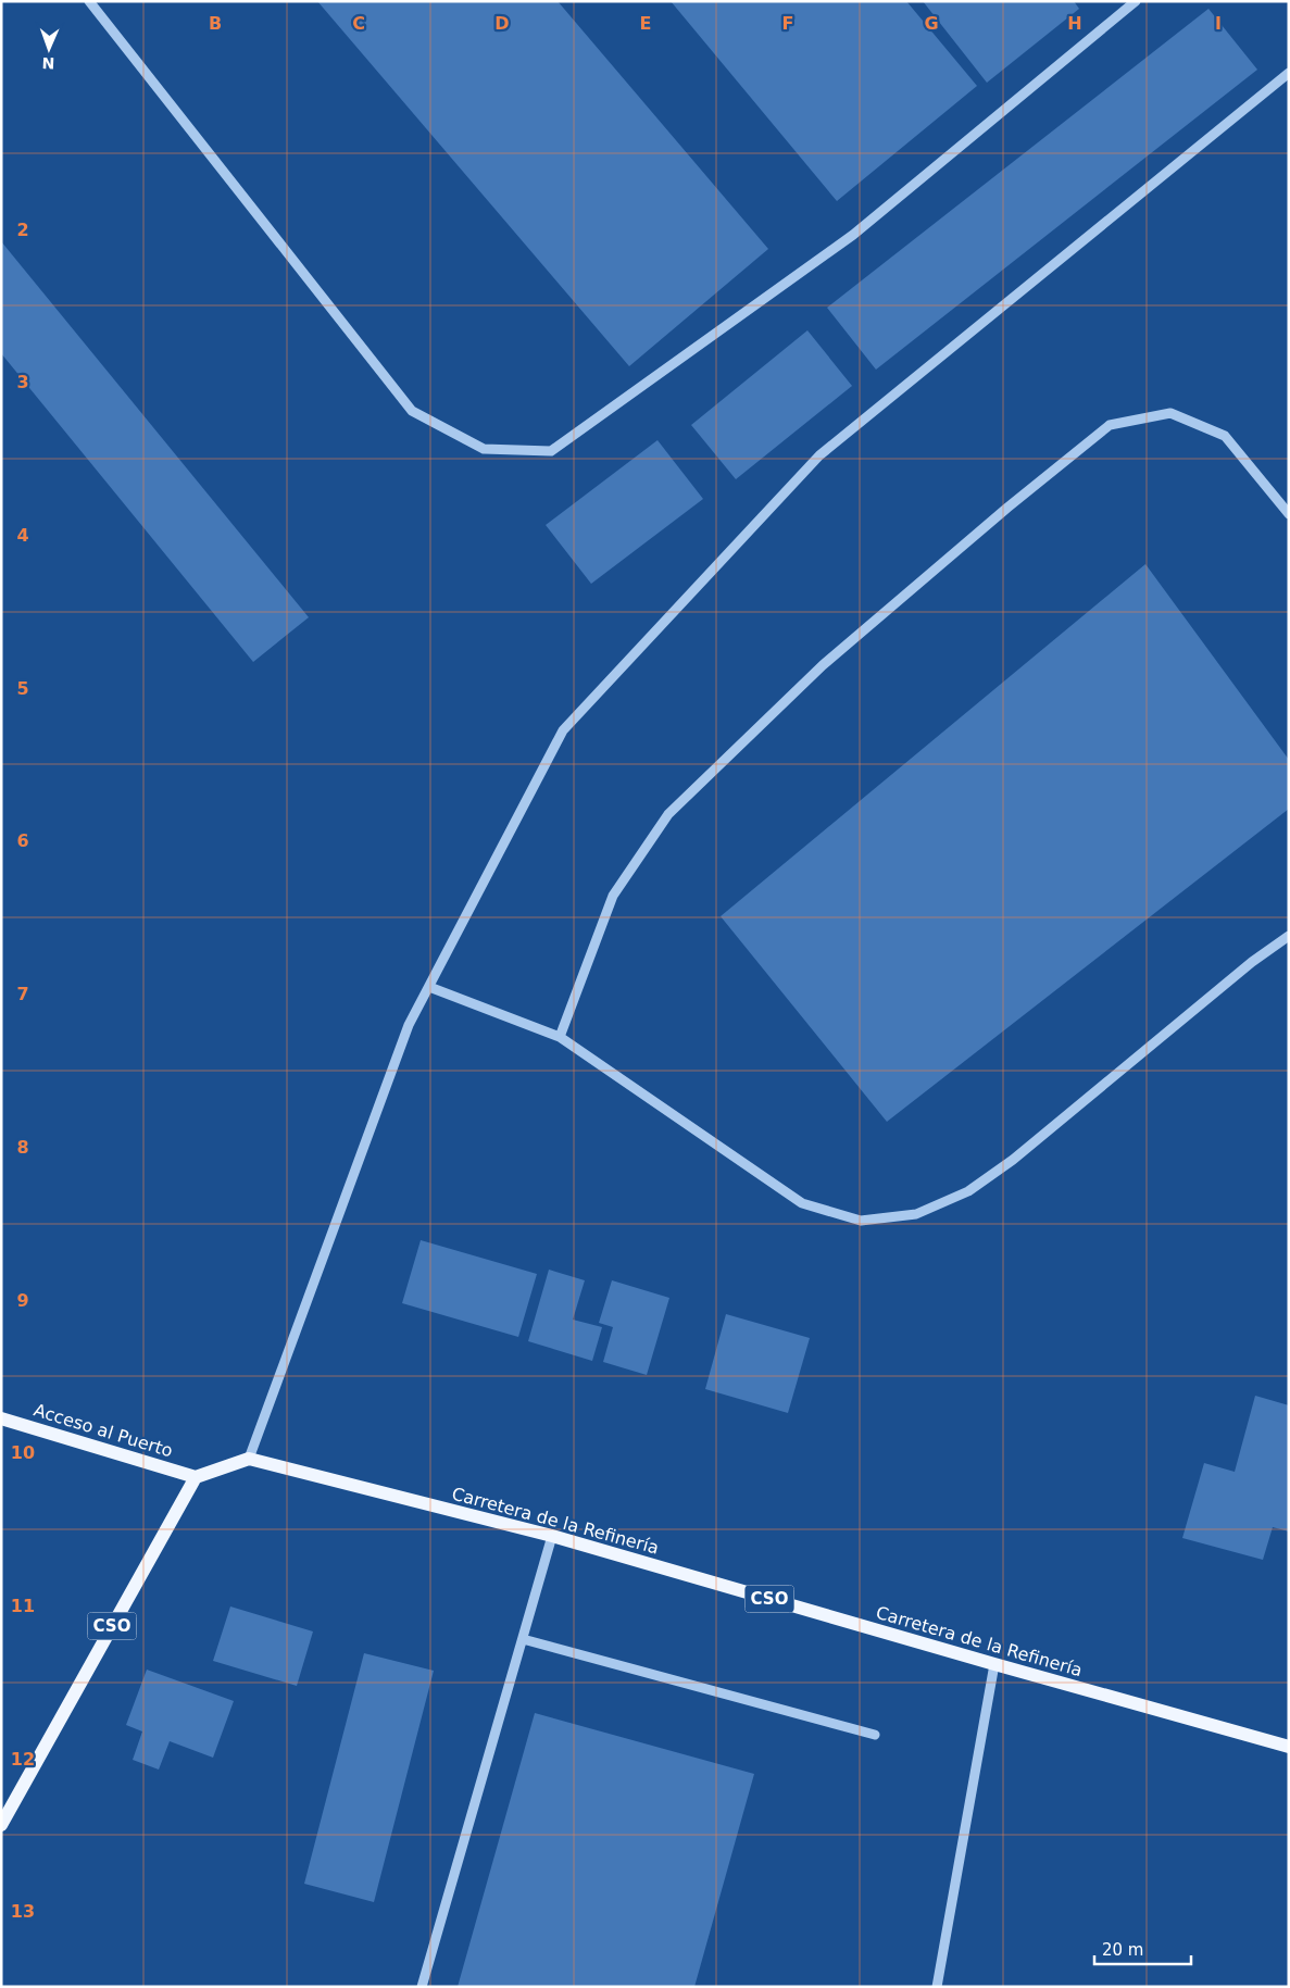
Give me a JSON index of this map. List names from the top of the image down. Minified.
{"streets":{"main road":["Acceso al Puerto","Carretera de la Refinería","CSO"]},"crossings":[["Acceso al Puerto","CSO"]],"scale_bar":"20 m","north":"bottom","grid":{"columns":["B","C","D","E","F","G","H","I"],"rows":["2","3","4","5","6","7","8","9","10","11","12","13"]}}
